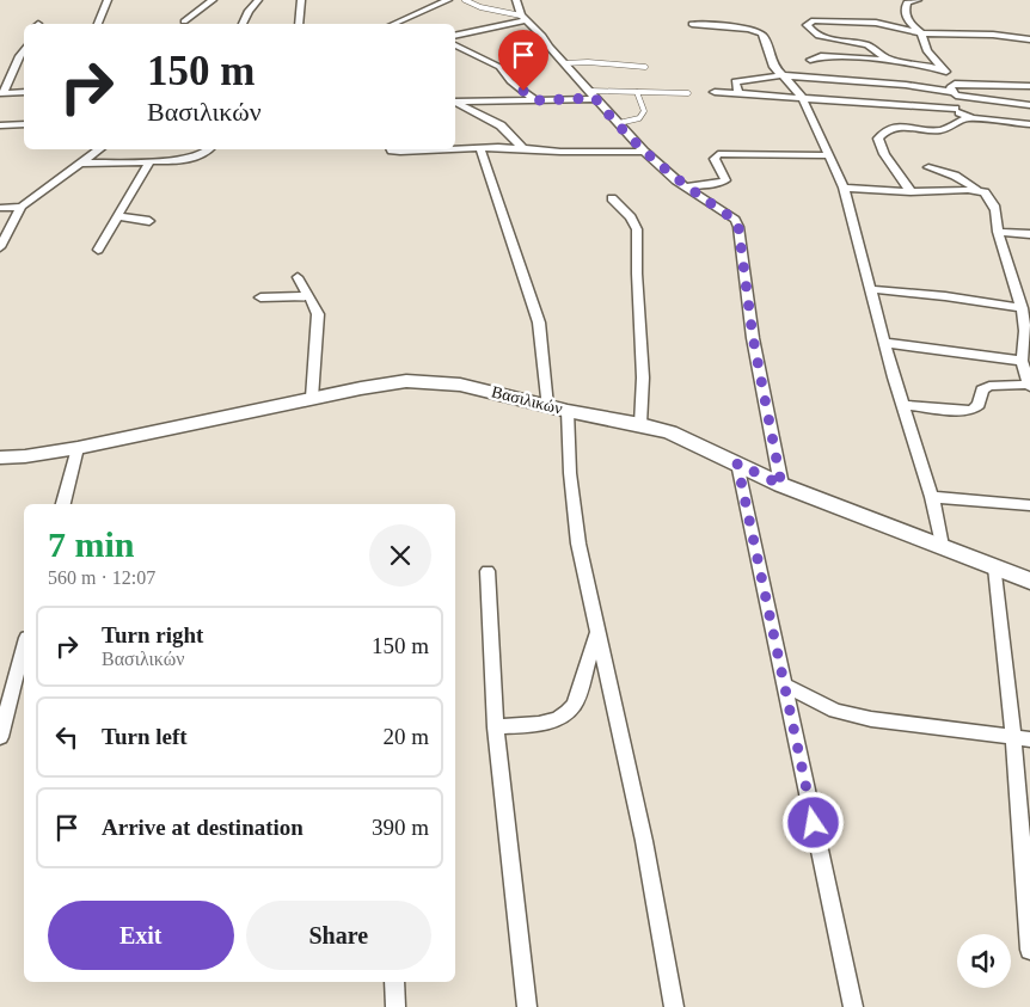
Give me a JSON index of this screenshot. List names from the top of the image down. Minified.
{"streets":{"street":["Βασιλικών"]},"page":{"turn":["150 m","Βασιλικών"],"heading":["7 min","560 m · 12:07"],"list":[{"name":"Turn right","note":"Βασιλικών","value":"150 m"},{"name":"Turn left","value":"20 m"},{"name":"Arrive at destination","value":"390 m"}],"buttons":["Exit","Share"]}}
